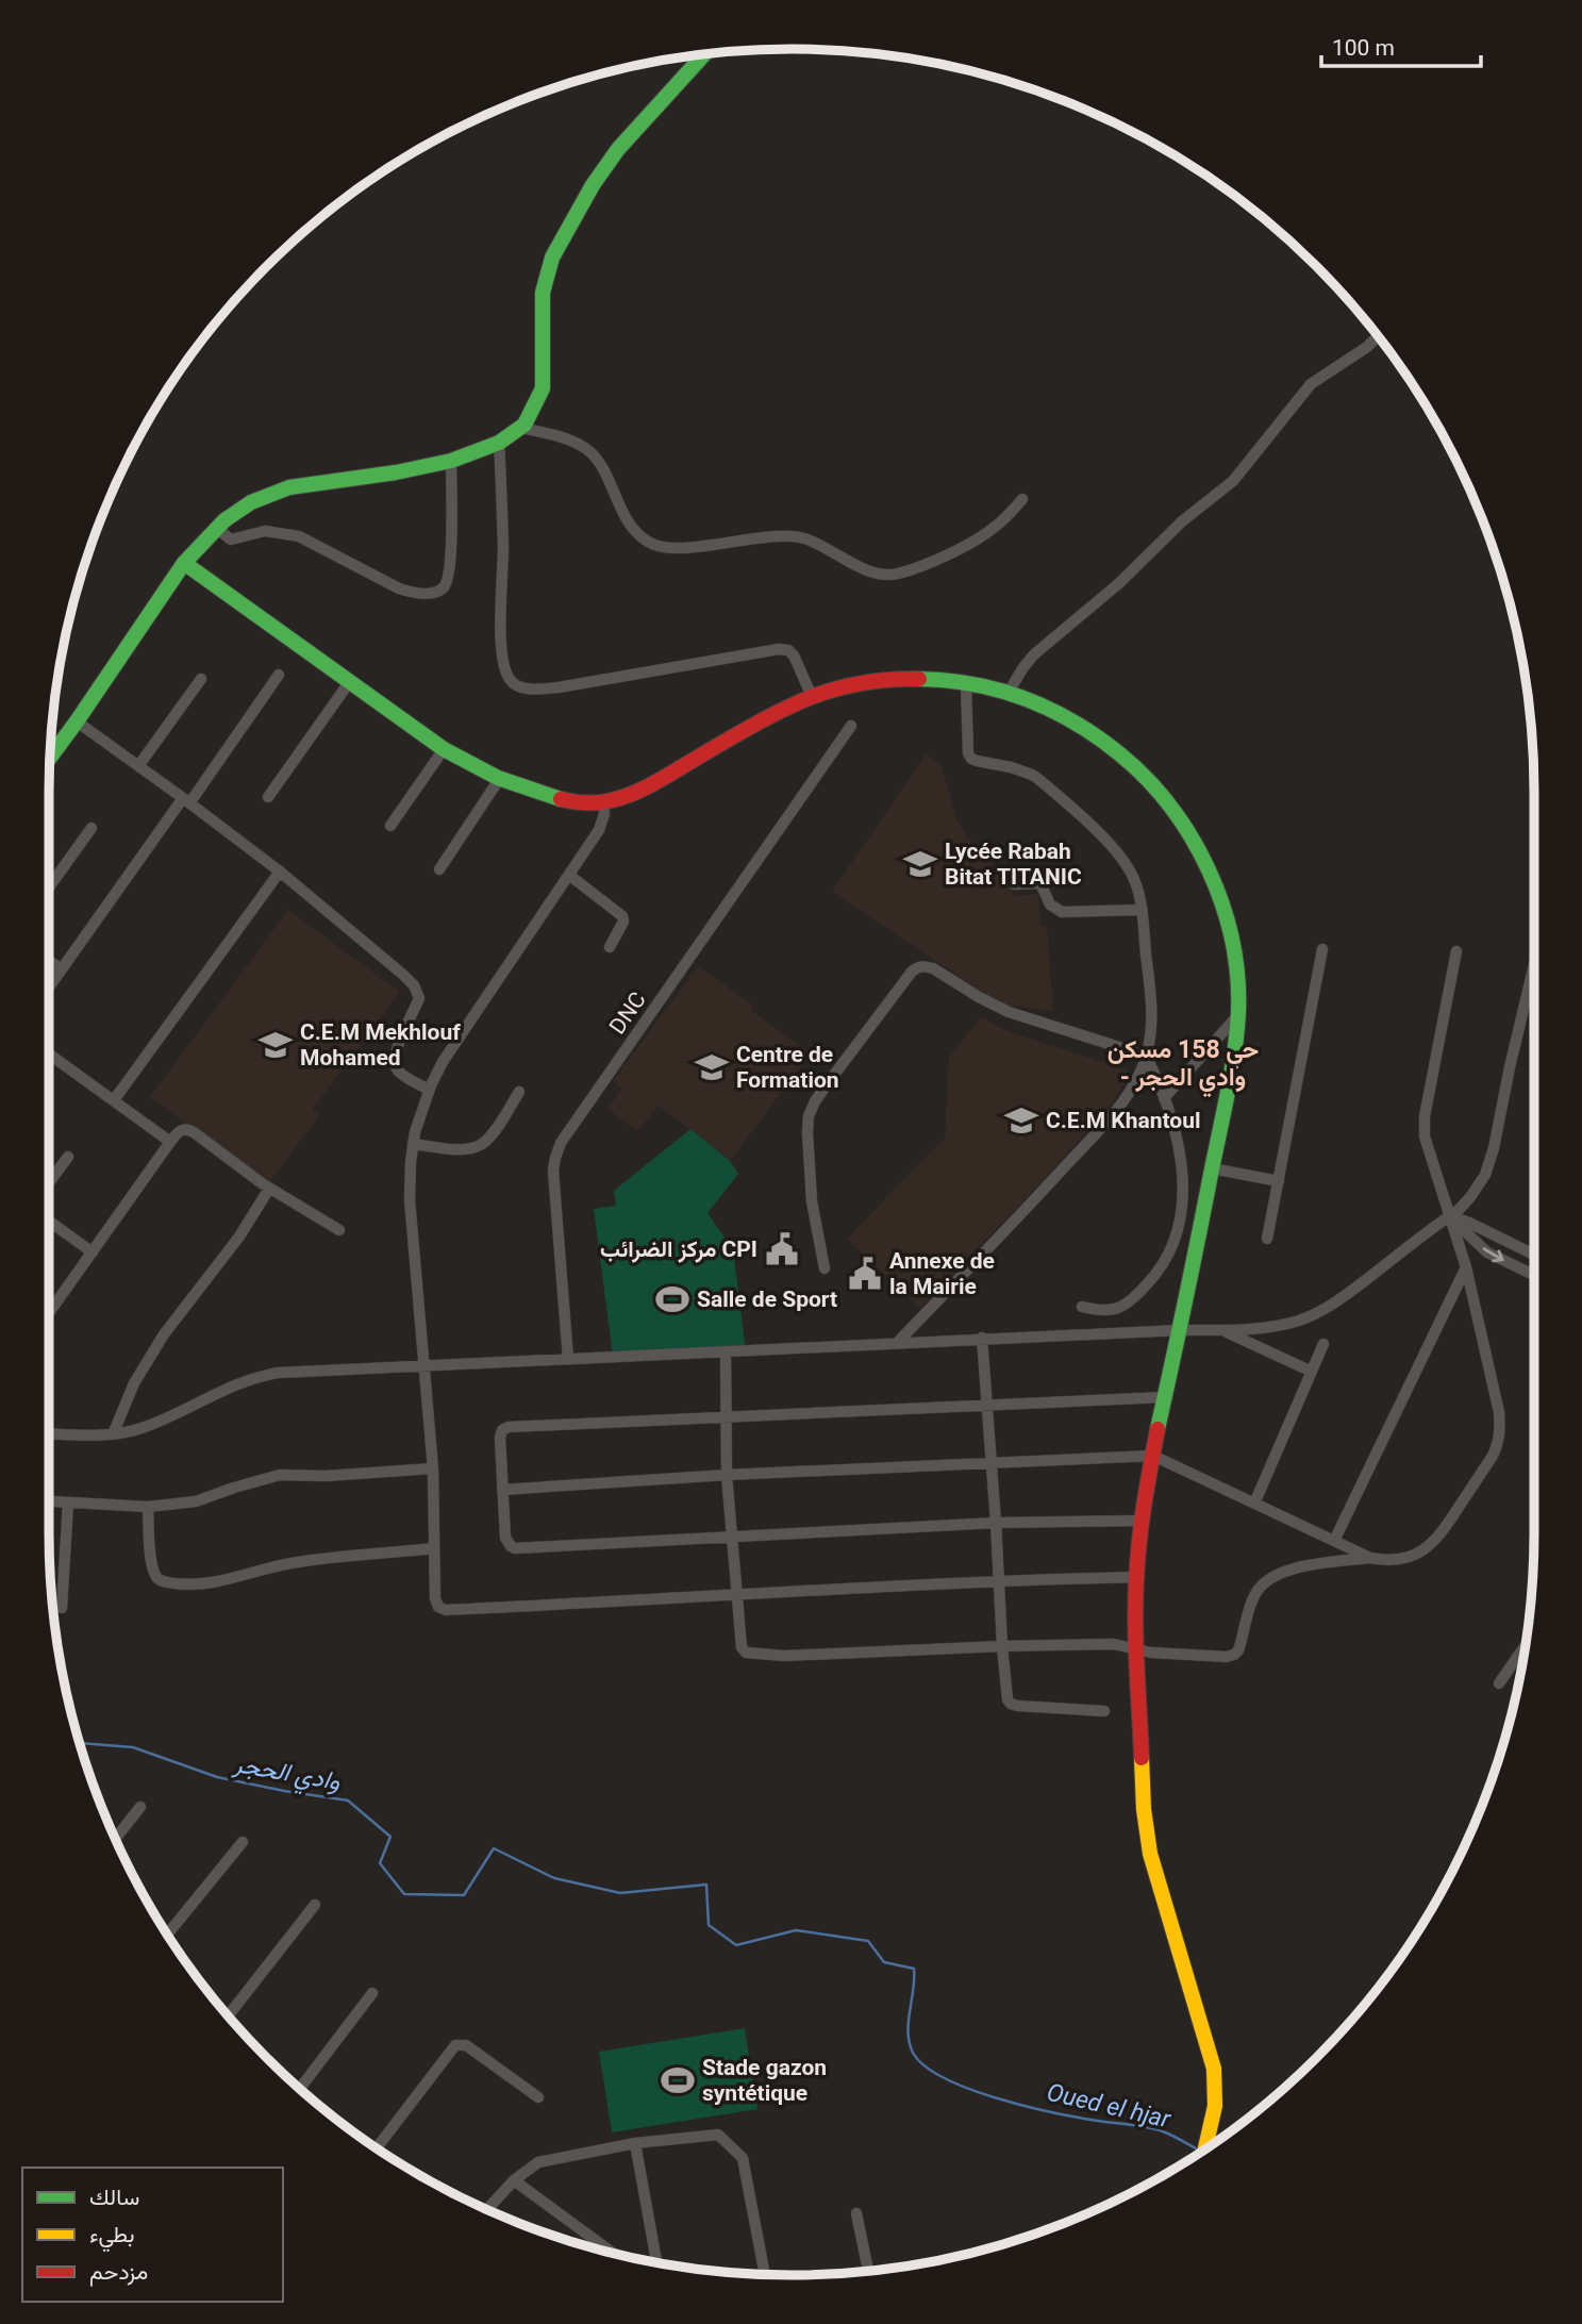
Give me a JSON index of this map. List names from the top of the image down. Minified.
{"streets":{"street":["DNC"]},"districts":["حي 158 مسكن - وادي الحجر"],"water":["وادي الحجر","Oued el hjar"],"places":{"school or university":["Lycée Rabah Bitat TITANIC","C.E.M Mekhlouf Mohamed","Centre de Formation","C.E.M Khantoul"],"public building":["مركز الضرائب CPI","Annexe de la Mairie"],"sports":["Salle de Sport","Stade gazon syntétique"]},"legend":["سالك","بطيء","مزدحم"],"scale_bar":"100 m"}
